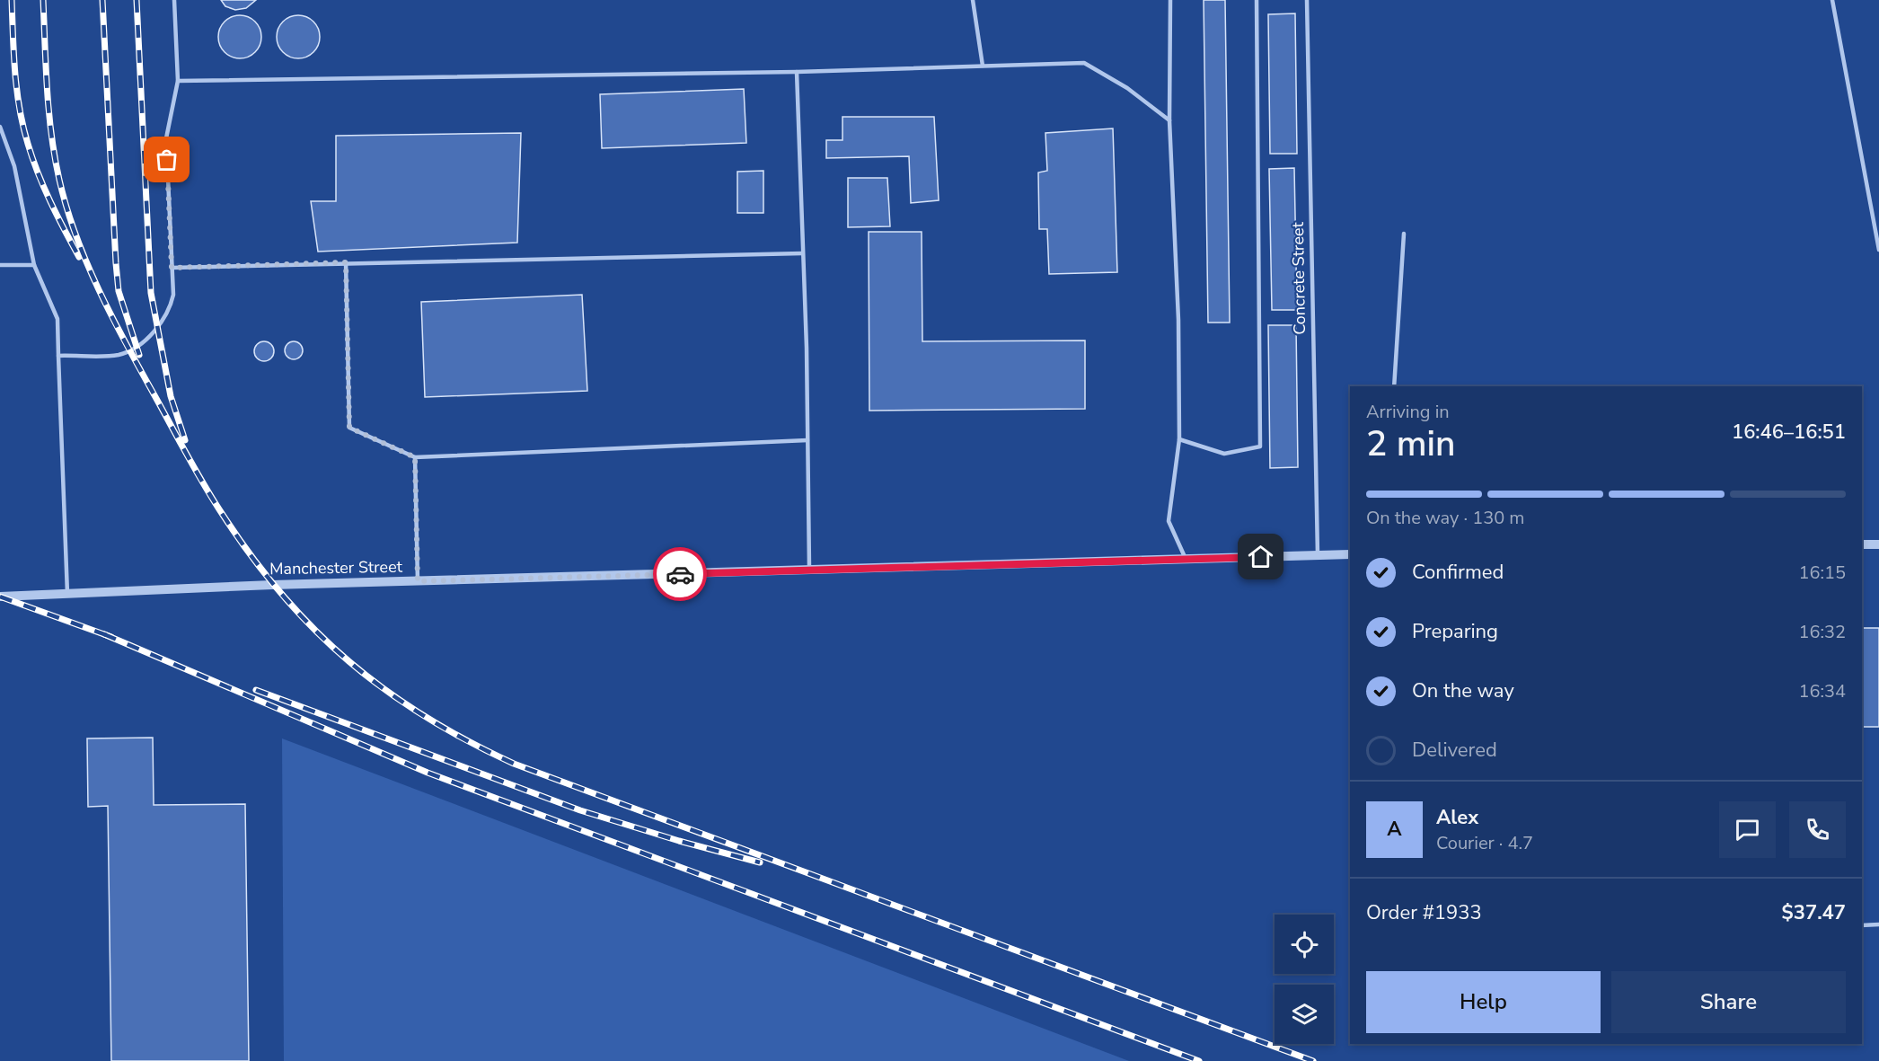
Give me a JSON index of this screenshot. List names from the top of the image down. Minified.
{"streets":{"street":["Manchester Street"],"lane":["Concrete Street"]},"crossings":[["Concrete Street","Manchester Street"]],"page":{"heading":["2 min","Arriving in","16:46–16:51"],"panel":["Alex","Courier · 4.7","Order #1933","$37.47"],"bar":"On the way · 130 m","list":[["Confirmed","16:15"],["Preparing","16:32"],["On the way","16:34"],"Delivered"],"round":"A","buttons":["Help","Share"]}}
